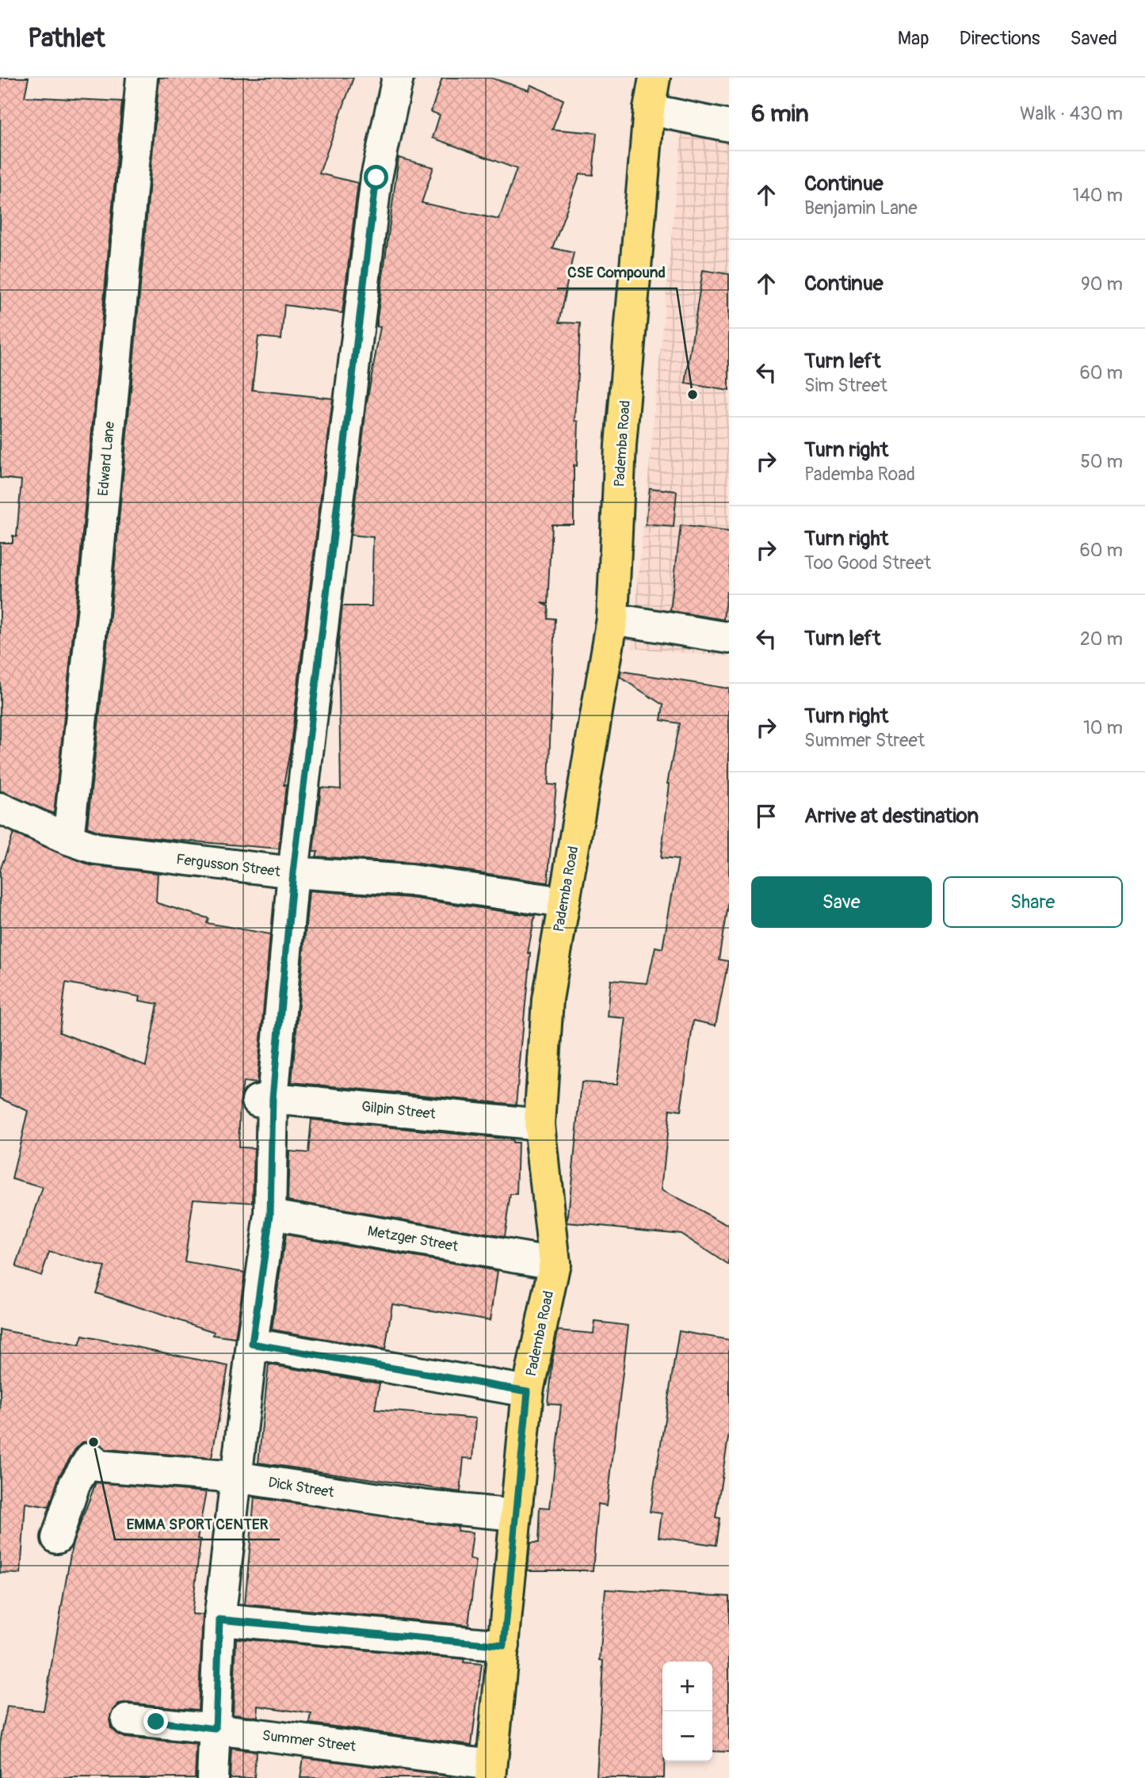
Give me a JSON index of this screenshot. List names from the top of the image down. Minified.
{"streets":{"main road":["Pademba Road"],"street":["Edward Lane","Fergusson Street","Gilpin Street","Metzger Street","Dick Street","Summer Street"]},"crossings":[["Pademba Road","Fergusson Street"],["Pademba Road","Gilpin Street"],["Pademba Road","Metzger Street"],["Pademba Road","Dick Street"],["Pademba Road","Summer Street"],["Edward Lane","Fergusson Street"]],"places":["CSE Compound","EMMA SPORT CENTER"],"page":{"header":"Pathlet","nav":["Map","Directions","Saved"],"heading":["6 min","Walk · 430 m"],"list":[["Continue","Benjamin Lane","140 m"],["Continue","90 m"],["Turn left","Sim Street","60 m"],["Turn right","Pademba Road","50 m"],["Turn right","Too Good Street","60 m"],["Turn left","20 m"],["Turn right","Summer Street","10 m"],"Arrive at destination"],"buttons":["Save","Share"],"map_buttons":["+","−"]}}
